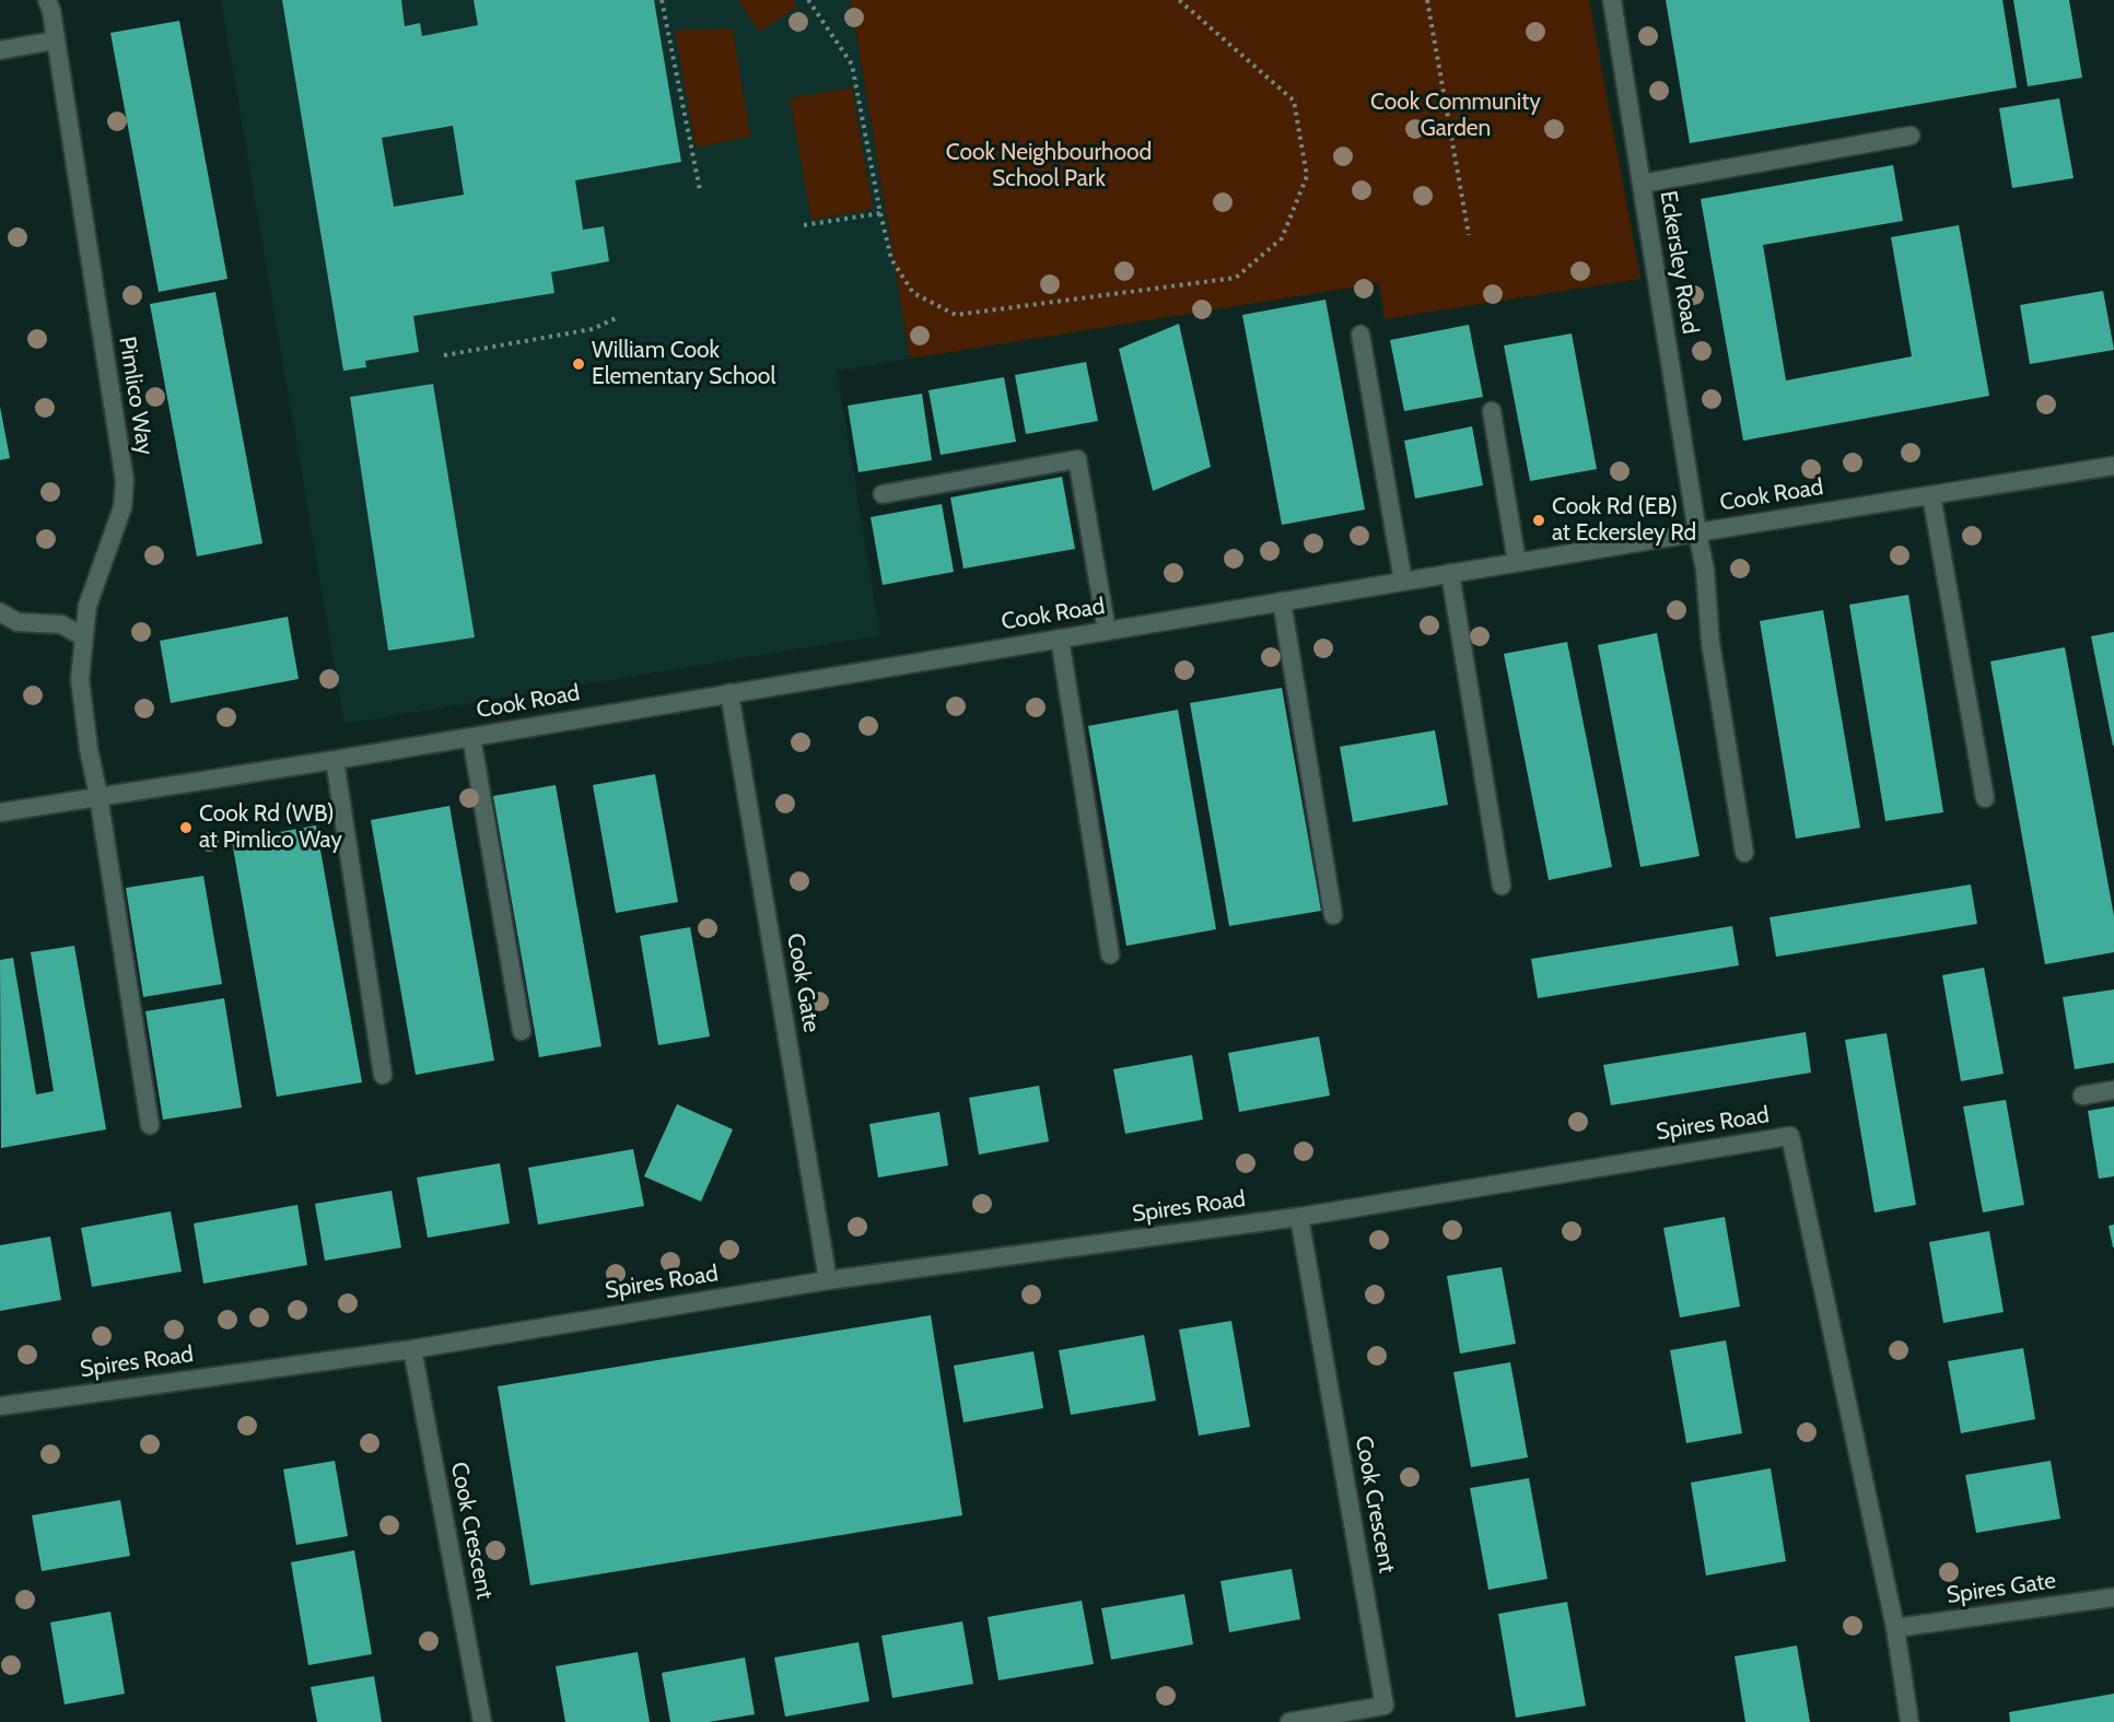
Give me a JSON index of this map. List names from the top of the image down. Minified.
{"streets":{"street":["Eckersley Road","Pimlico Way","Cook Road","Cook Gate","Spires Road","Cook Crescent","Spires Gate"]},"crossings":[["Eckersley Road","Cook Road"],["Pimlico Way","Cook Road"],["Cook Road","Cook Gate"],["Cook Gate","Spires Road"],["Spires Road","Cook Crescent"],["Spires Road","Spires Gate"]],"parks":["Cook Community Garden","Cook Neighbourhood School Park"],"places":["William Cook Elementary School","Cook Rd (EB) at Eckersley Rd","Cook Rd (WB) at Pimlico Way"]}
